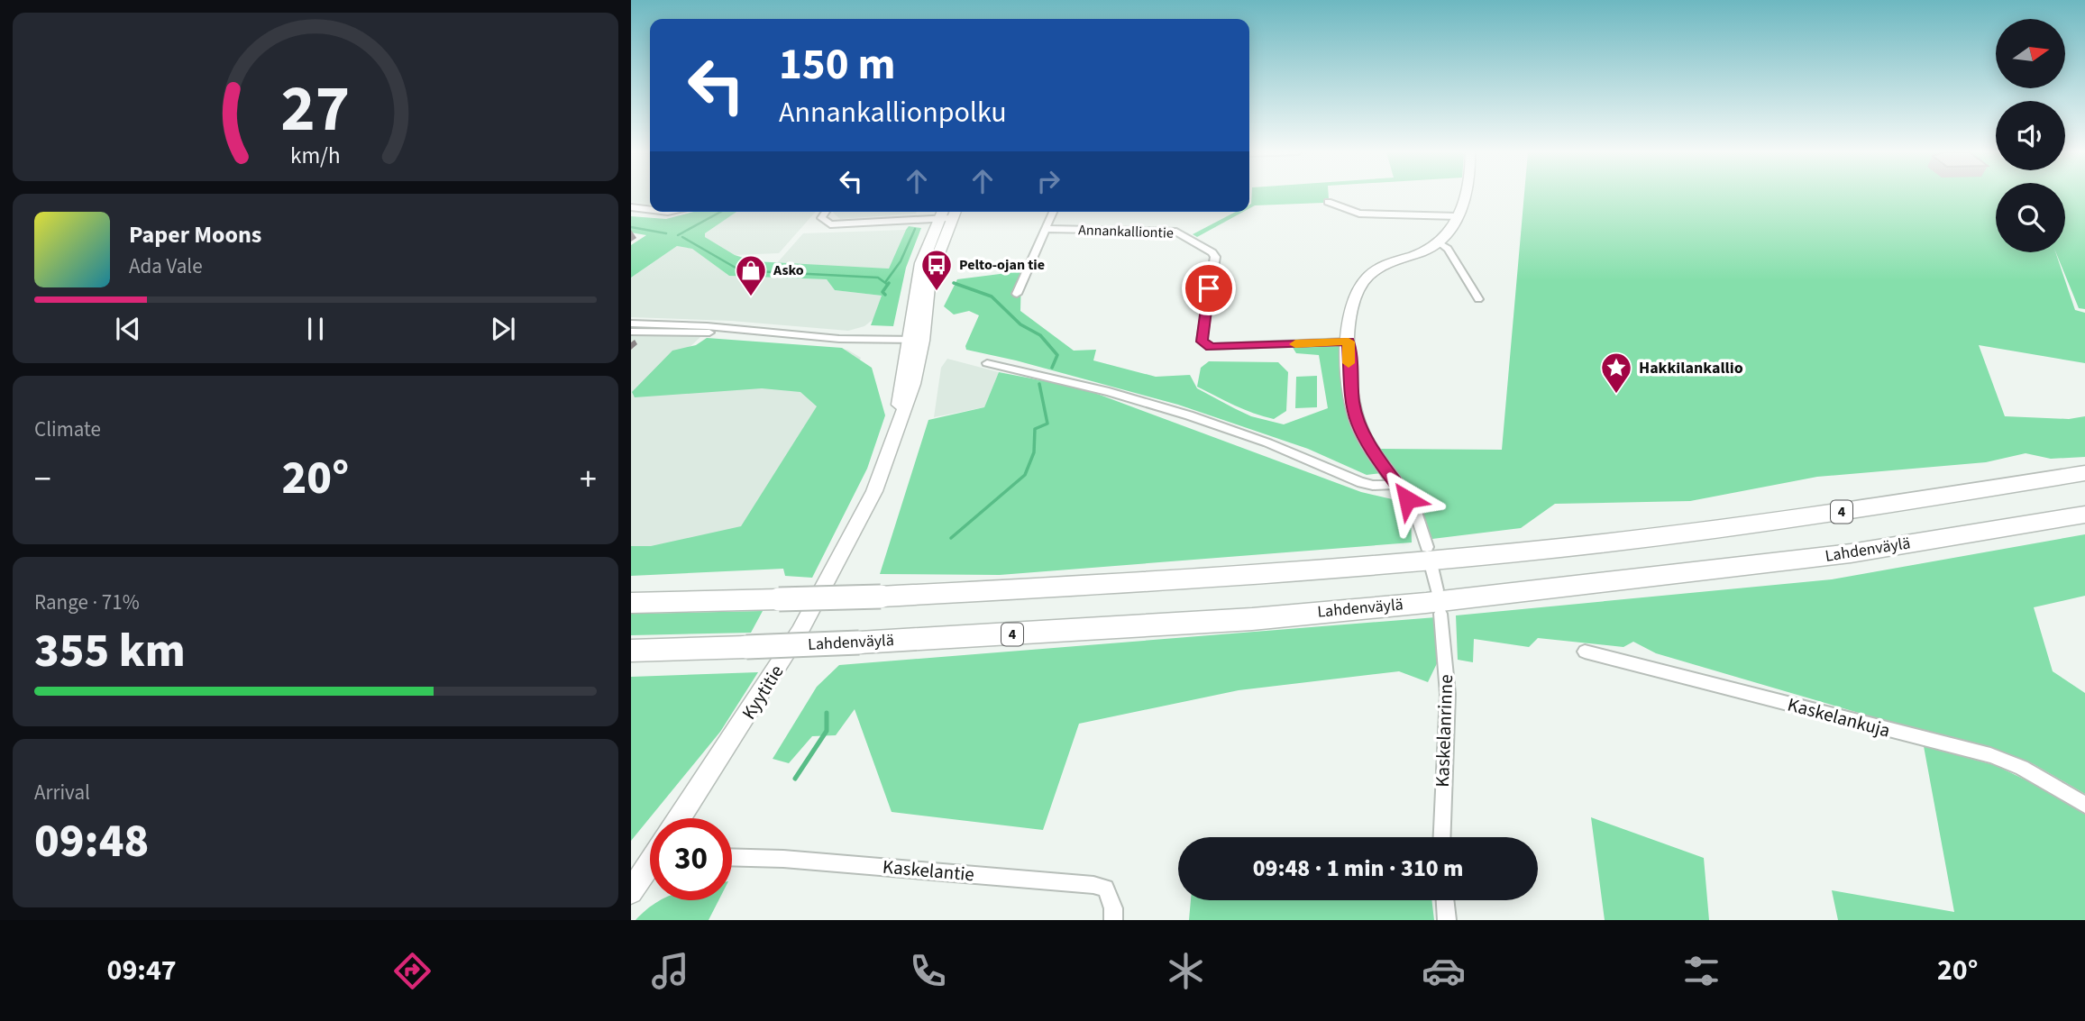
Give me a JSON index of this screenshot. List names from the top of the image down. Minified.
{"streets":{"highway":["4","Lahdenväylä"],"main road":["Kyytitie"],"street":["Annankalliontie","Kaskelankuja","Kaskelanrinne","Kaskelantie"]},"places":{"bus stop":["Pelto-ojan tie"],"shop":["Asko"],"place":["Hakkilankallio"]},"north":"right","page":{"turn":["150 m","Annankallionpolku"],"song":["Paper Moons","Ada Vale"],"tile":["Climate",["Range · 71%","355 km"],["Arrival","09:48"]],"heat":["−","20°","+"],"limit":"30","trip":"09:48 · 1 min · 310 m","tabs":["09:47","20°"],"gauge":["27","km/h"]}}
